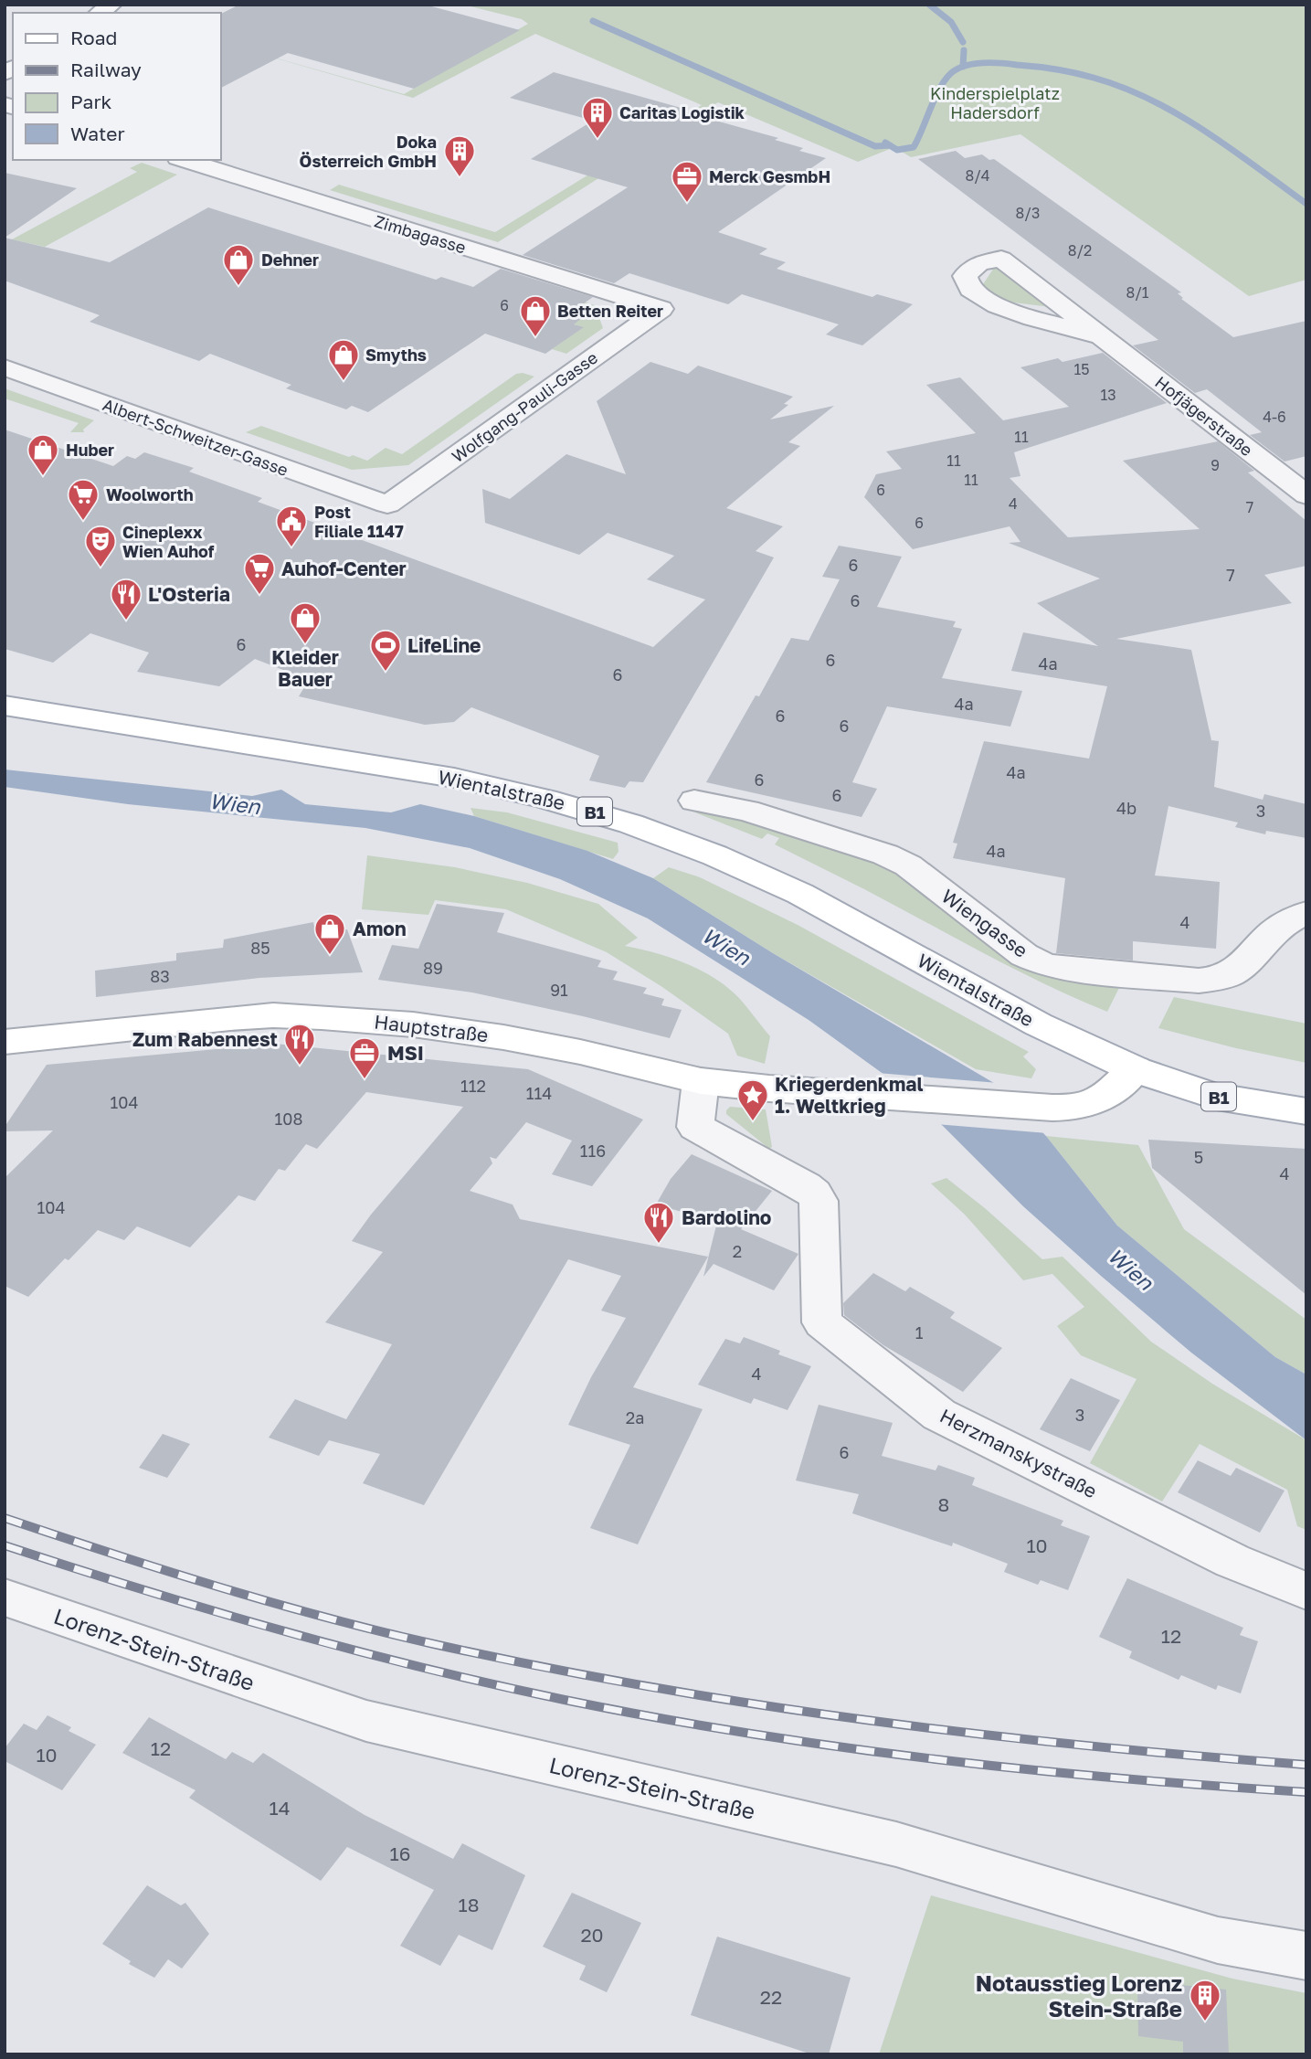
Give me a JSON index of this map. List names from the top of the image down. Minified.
{"streets":{"main road":["Wientalstraße","B1","Hauptstraße"],"street":["Zimbagasse","Wolfgang-Pauli-Gasse","Hofjägerstraße","Albert-Schweitzer-Gasse","Wiengasse","Herzmanskystraße","Lorenz-Stein-Straße"]},"crossings":[["Zimbagasse","Wolfgang-Pauli-Gasse"],["Wolfgang-Pauli-Gasse","Albert-Schweitzer-Gasse"],["Wientalstraße","B1"],["Wientalstraße","Hauptstraße"],["B1","Hauptstraße"],["Hauptstraße","Herzmanskystraße"]],"water":["Wien"],"parks":["Kinderspielplatz Hadersdorf"],"places":{"building":["Caritas Logistik","Doka Österreich GmbH","Notausstieg Lorenz Stein-Straße"],"office":["Merck GesmbH","MSI"],"shop":["Dehner","Betten Reiter","Smyths","Huber","Kleider Bauer","Amon"],"supermarket":["Woolworth","Auhof-Center"],"public building":["Post Filiale 1147"],"theatre":["Cineplexx Wien Auhof"],"restaurant":["L'Osteria","Zum Rabennest","Bardolino"],"sports":["LifeLine"],"place":["Kriegerdenkmal 1. Weltkrieg"]},"house_numbers":["8/4","8/3","8/2","8/1","6","15","13","4-6","11","11","9","11","6","4","7","6","6","7","6","6","6","4a","6","4a","6","6","4a","6","6","4b","3","4a","4","85","89","83","91","112","114","104","108","116","5","4","104","2","1","4","3","2a","6","8","10","12","12","10","14","16","18","20","22"],"legend":["Road","Railway","Park","Water"]}
